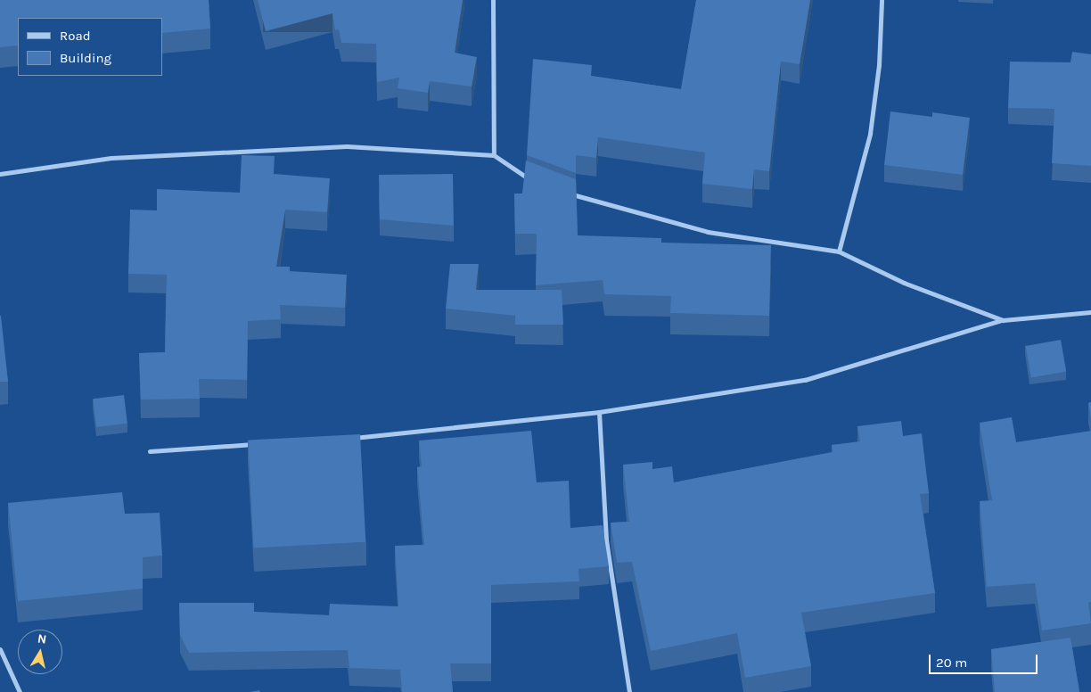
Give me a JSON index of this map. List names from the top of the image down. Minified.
{"legend":["Road","Building"],"scale_bar":"20 m","north":"top"}
